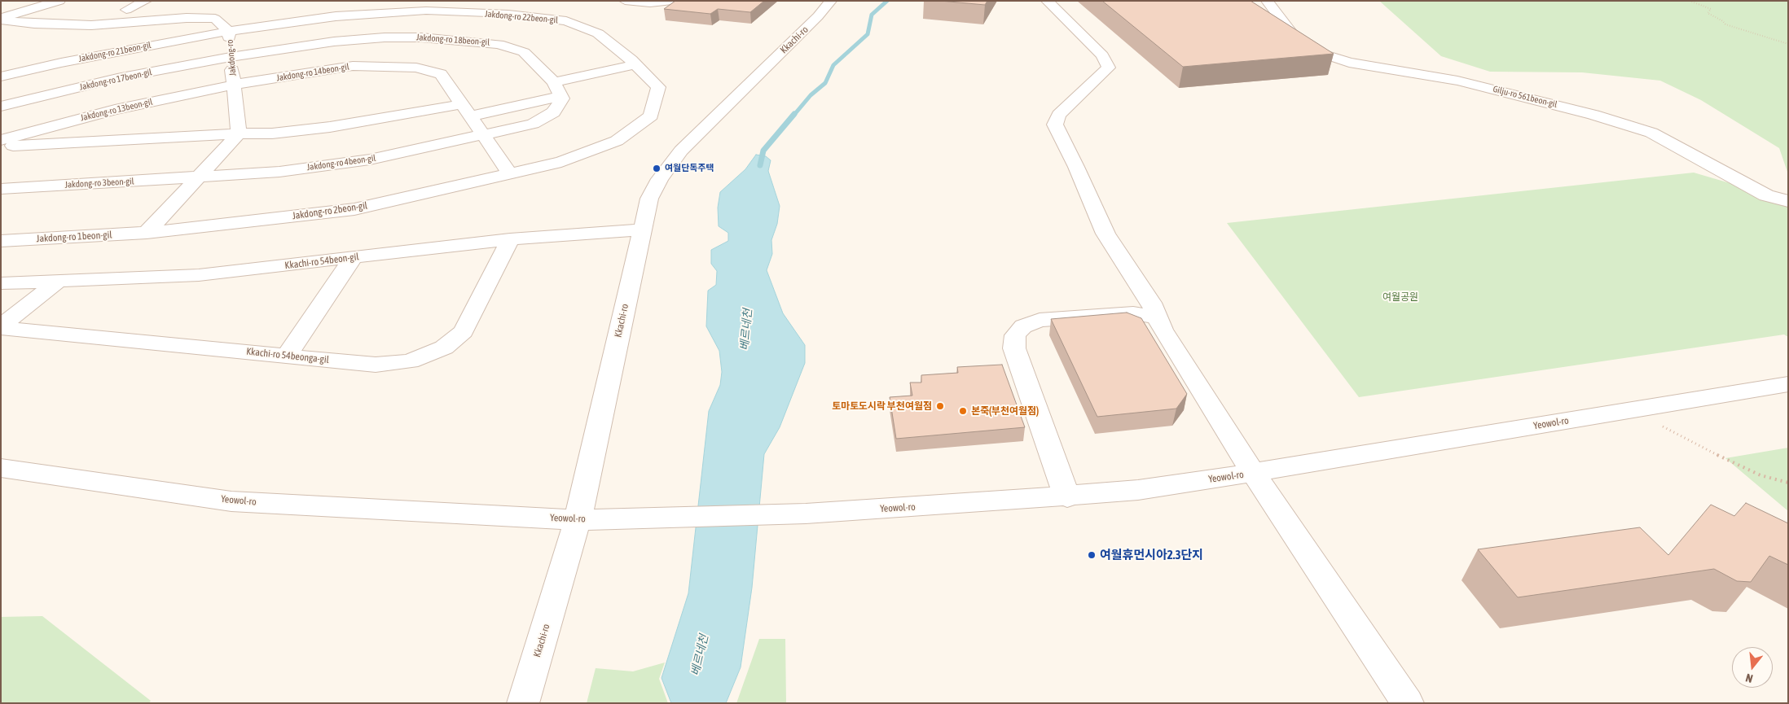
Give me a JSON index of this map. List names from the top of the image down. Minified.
{"streets":{"street":["Jakdong-ro 22beon-gil","Jakdong-ro 18beon-gil","Kkachi-ro","Jakdong-ro 21beon-gil","Jakdong-ro","Jakdong-ro 14beon-gil","Jakdong-ro 17beon-gil","Gilju-ro 561beon-gil","Jakdong-ro 13beon-gil","Jakdong-ro 4beon-gil","Jakdong-ro 3beon-gil","Jakdong-ro 2beon-gil","Jakdong-ro 1beon-gil","Kkachi-ro 54beon-gil","Kkachi-ro 54beonga-gil","Yeowol-ro"]},"crossings":[["Jakdong-ro 22beon-gil","Jakdong-ro 21beon-gil"],["Jakdong-ro 22beon-gil","Jakdong-ro"],["Jakdong-ro 22beon-gil","Jakdong-ro 14beon-gil"],["Jakdong-ro 22beon-gil","Jakdong-ro 2beon-gil"],["Jakdong-ro 18beon-gil","Jakdong-ro"],["Jakdong-ro 18beon-gil","Jakdong-ro 17beon-gil"],["Kkachi-ro","Kkachi-ro 54beon-gil"],["Kkachi-ro","Yeowol-ro"],["Jakdong-ro 21beon-gil","Jakdong-ro"],["Jakdong-ro","Jakdong-ro 14beon-gil"],["Jakdong-ro","Jakdong-ro 17beon-gil"],["Jakdong-ro","Jakdong-ro 13beon-gil"],["Jakdong-ro 14beon-gil","Jakdong-ro 13beon-gil"],["Jakdong-ro 14beon-gil","Jakdong-ro 4beon-gil"],["Jakdong-ro 14beon-gil","Jakdong-ro 2beon-gil"],["Jakdong-ro 4beon-gil","Jakdong-ro 3beon-gil"],["Jakdong-ro 2beon-gil","Jakdong-ro 1beon-gil"],["Kkachi-ro 54beon-gil","Kkachi-ro 54beonga-gil"]],"water":["베르네천"],"parks":["여월공원"],"places":["여월단독주택","토마토도시락 부천여월점","본죽(부천여월점)","여월휴먼시아2.3단지"],"north":"bottom"}
